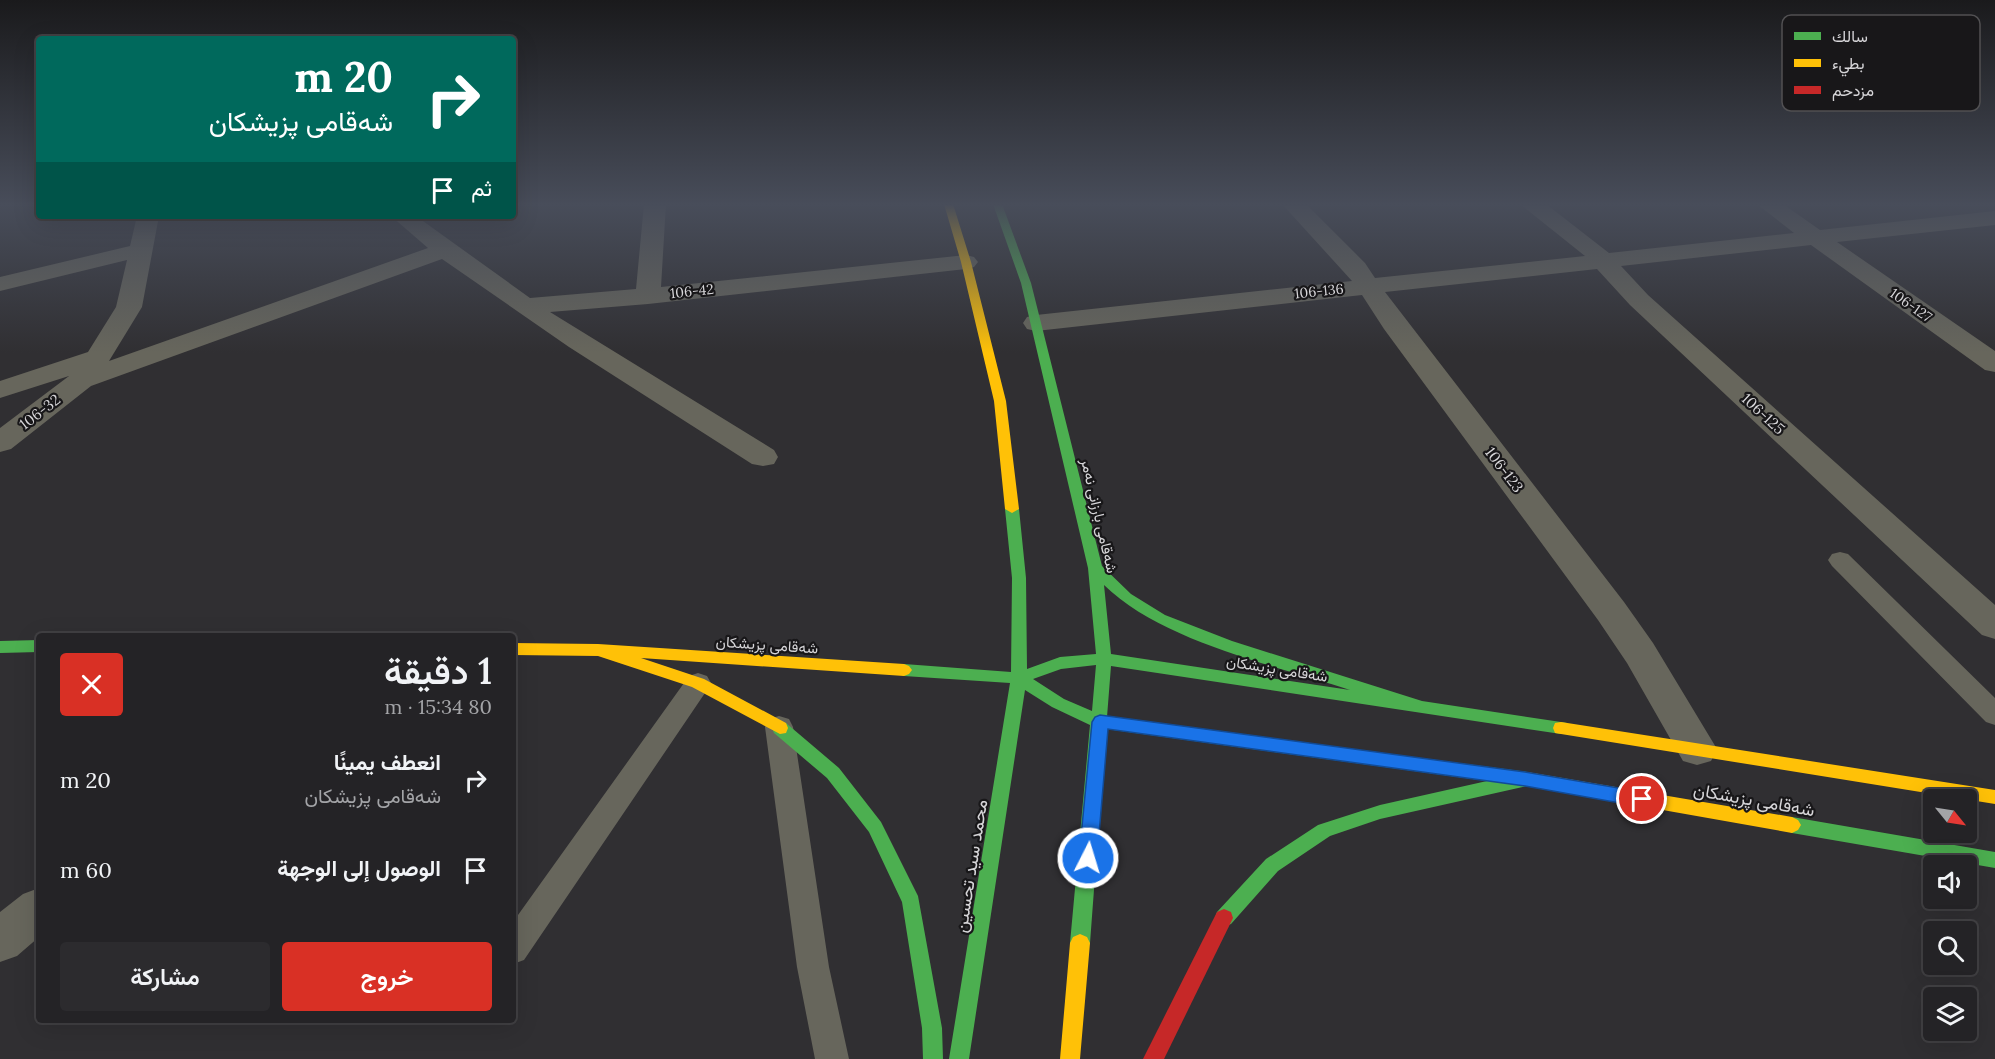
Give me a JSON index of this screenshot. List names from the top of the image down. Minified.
{"streets":{"main road":["شەقامی بارزانی نەمر","شەقامی پزیشکان","محمد سید تحسین"],"street":["106-42","106-136","106-127","106-32","106-125","106-123"]},"crossings":[["106-136","106-125"],["106-136","106-123"],["106-136","شەقامی بارزانی نەمر"],["106-123","شەقامی پزیشکان"],["شەقامی بارزانی نەمر","شەقامی پزیشکان"],["شەقامی پزیشکان","محمد سید تحسین"]],"legend":["سالك","بطيء","مزدحم"],"north":"bottom right","page":{"turn":["20 m","شەقامی پزیشکان"],"then":"ثم","heading":["1 دقيقة","80 m · 15:34"],"list":[{"name":"انعطف يمينًا","note":"شەقامی پزیشکان","value":"20 m"},{"name":"الوصول إلى الوجهة","value":"60 m"}],"buttons":["خروج","مشاركة"]}}
